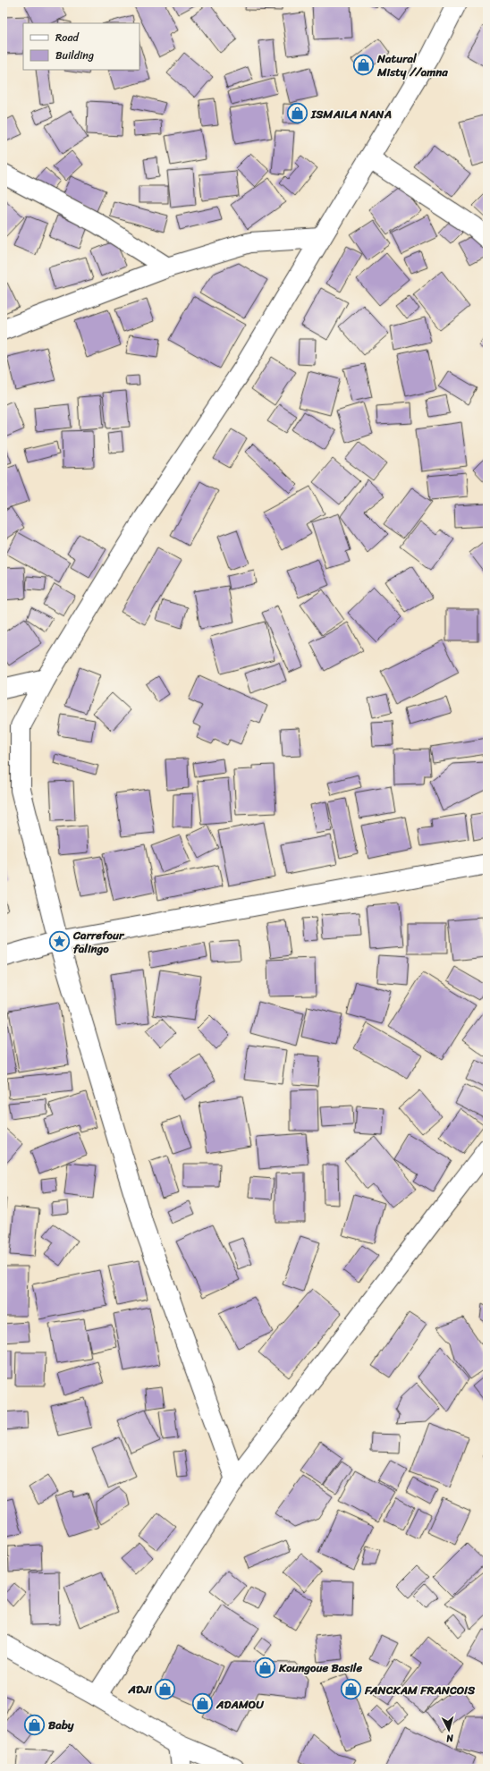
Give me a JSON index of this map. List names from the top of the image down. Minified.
{"places":{"shop":["Natural Misty //amna","ISMAILA NANA","Koungoue Basile","ADJI","FANCKAM FRANCOIS","ADAMOU","Baby"],"place":["Carrefour falingo"]},"legend":["Road","Building"],"north":"bottom"}
